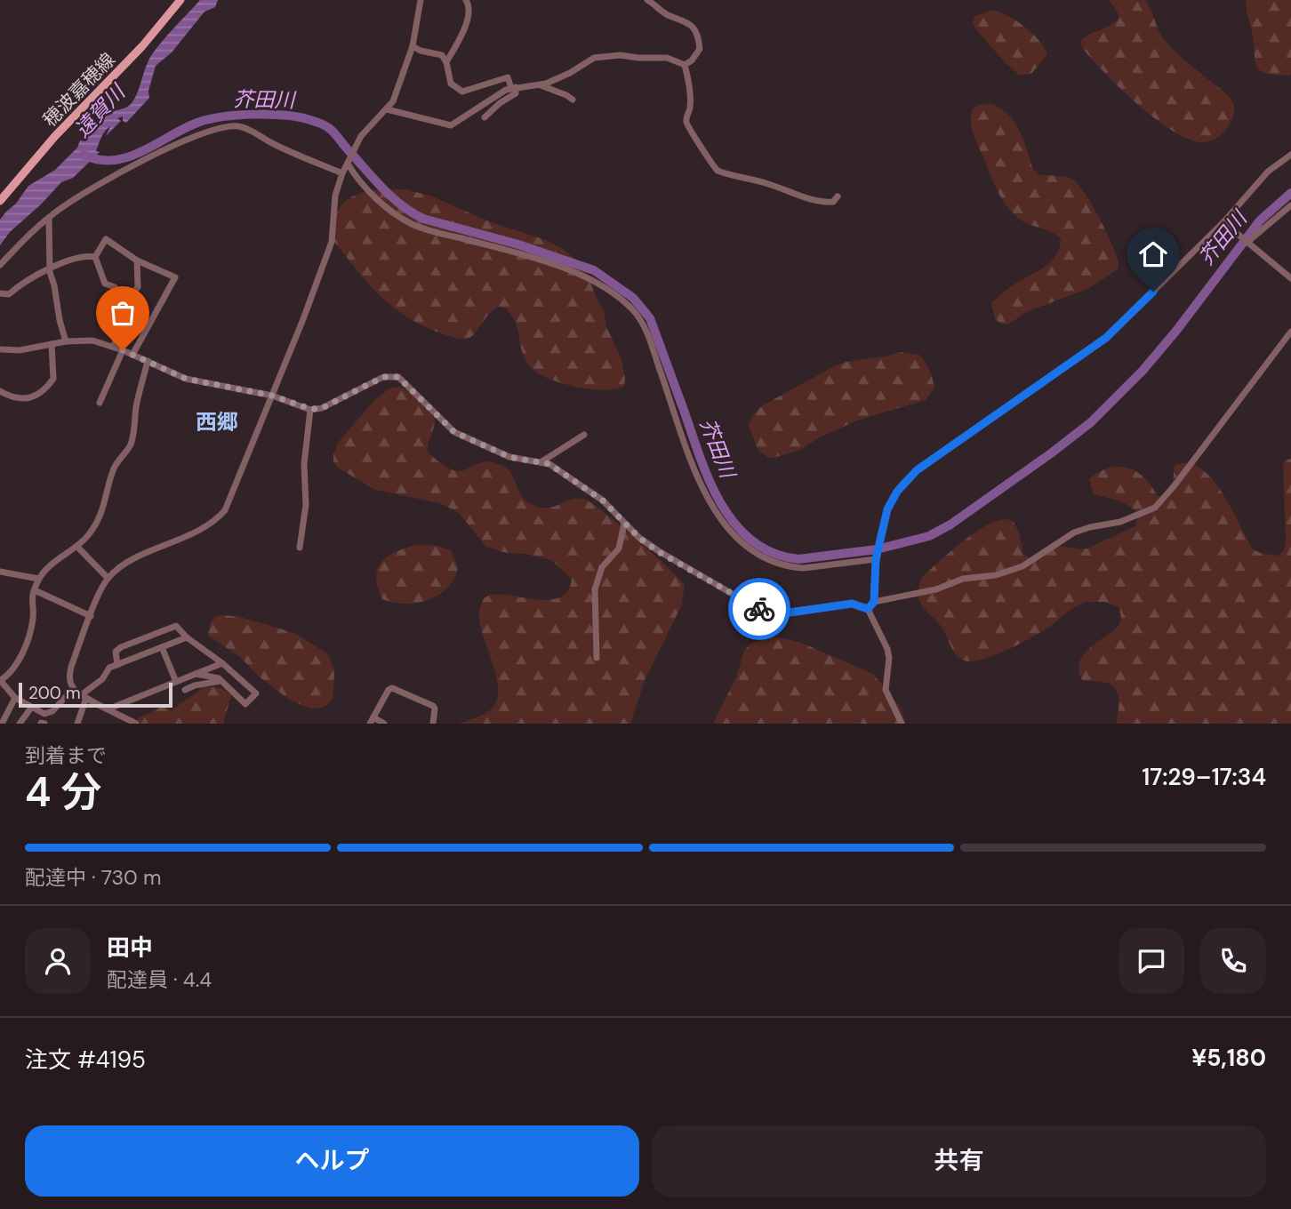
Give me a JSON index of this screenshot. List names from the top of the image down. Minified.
{"streets":{"main road":["穂波嘉穂線"]},"districts":["西郷"],"water":["芥田川","遠賀川"],"scale_bar":"200 m","page":{"scale":"200 m","heading":["4 分","到着まで","17:29–17:34"],"panel":["田中","配達員 · 4.4","注文 #4195","¥5,180"],"bar":"配達中 · 730 m","buttons":["ヘルプ","共有"]}}
